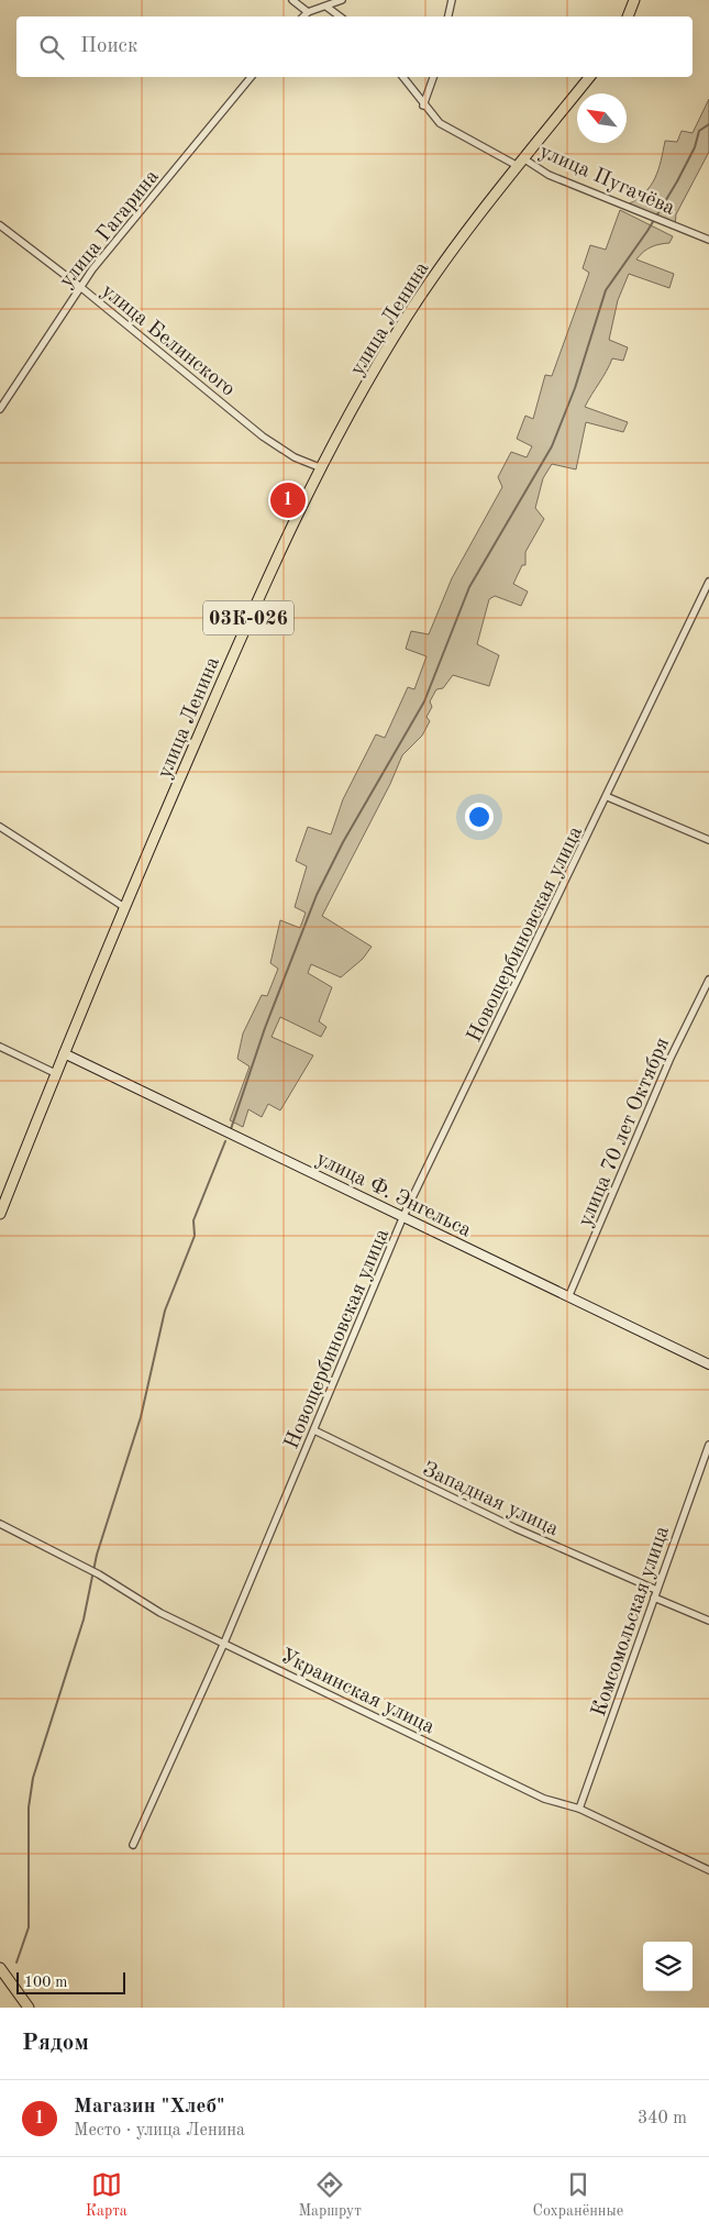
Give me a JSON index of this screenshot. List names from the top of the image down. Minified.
{"streets":{"main road":["улица Ленина","03К-026","улица Ф. Энгельса"],"street":["улица Пугачёва","улица Гагарина","улица Белинского","Новощербиновская улица","улица 70 лет Октября","Западная улица","Комсомольская улица","Украинская улица"]},"crossings":[["улица Пугачёва","улица Ленина"],["улица Гагарина","улица Белинского"],["улица Ленина","улица Белинского"],["улица Ленина","улица Ф. Энгельса"],["Новощербиновская улица","улица Ф. Энгельса"],["Новощербиновская улица","Западная улица"],["Новощербиновская улица","Украинская улица"],["улица 70 лет Октября","улица Ф. Энгельса"],["Западная улица","Комсомольская улица"],["Комсомольская улица","Украинская улица"]],"scale_bar":"100 m","north":"top left","page":{"search":"Поиск","pins":"1","scale":"100 m","heading":"Рядом","list":[{"mark":"1","name":"Магазин \"Хлеб\"","note":"Место · улица Ленина","value":"340 m"}],"nav":["Карта","Маршрут","Сохранённые"]}}
